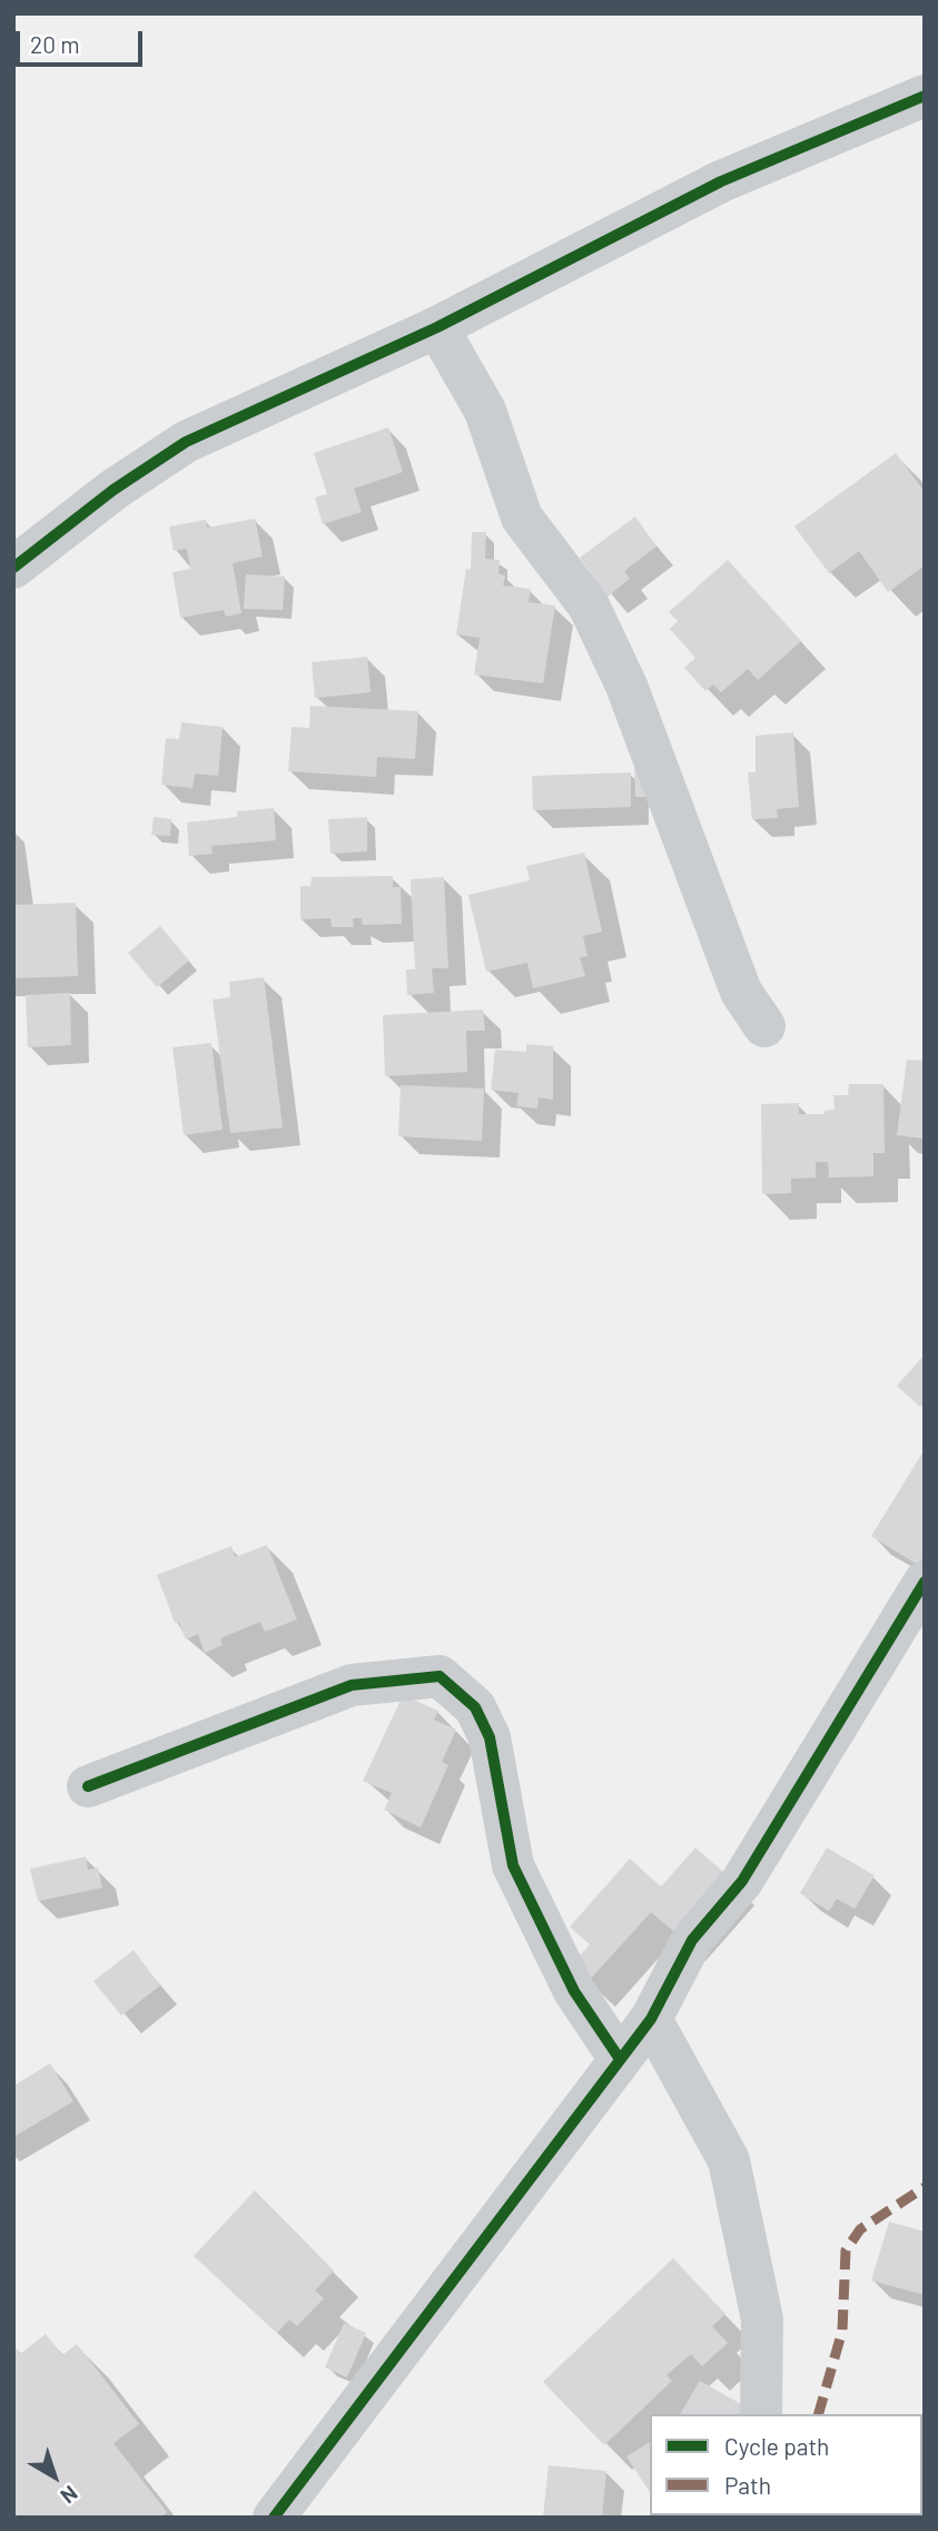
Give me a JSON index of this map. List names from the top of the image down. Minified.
{"legend":["Cycle path","Path"],"scale_bar":"20 m","north":"bottom right"}
